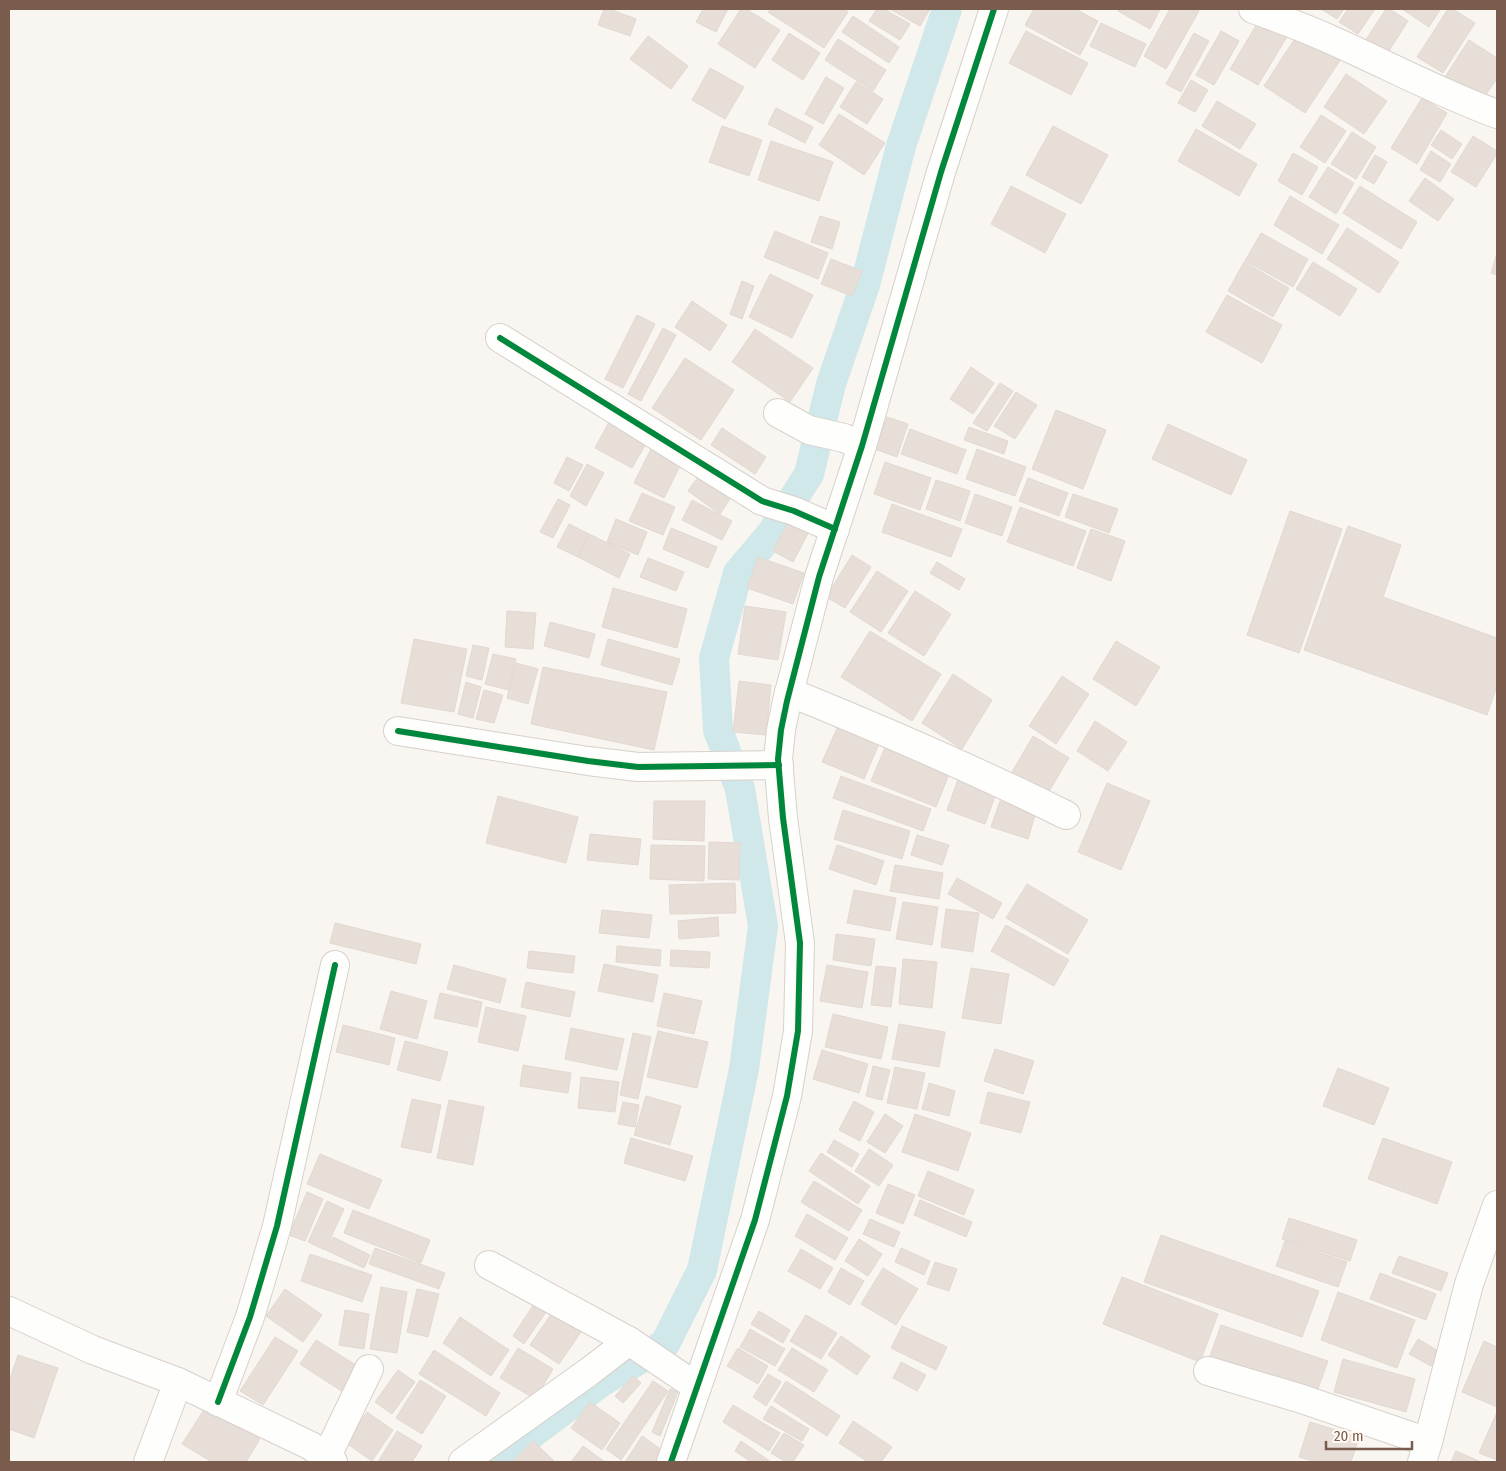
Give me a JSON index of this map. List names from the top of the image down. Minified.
{"scale_bar":"20 m"}
